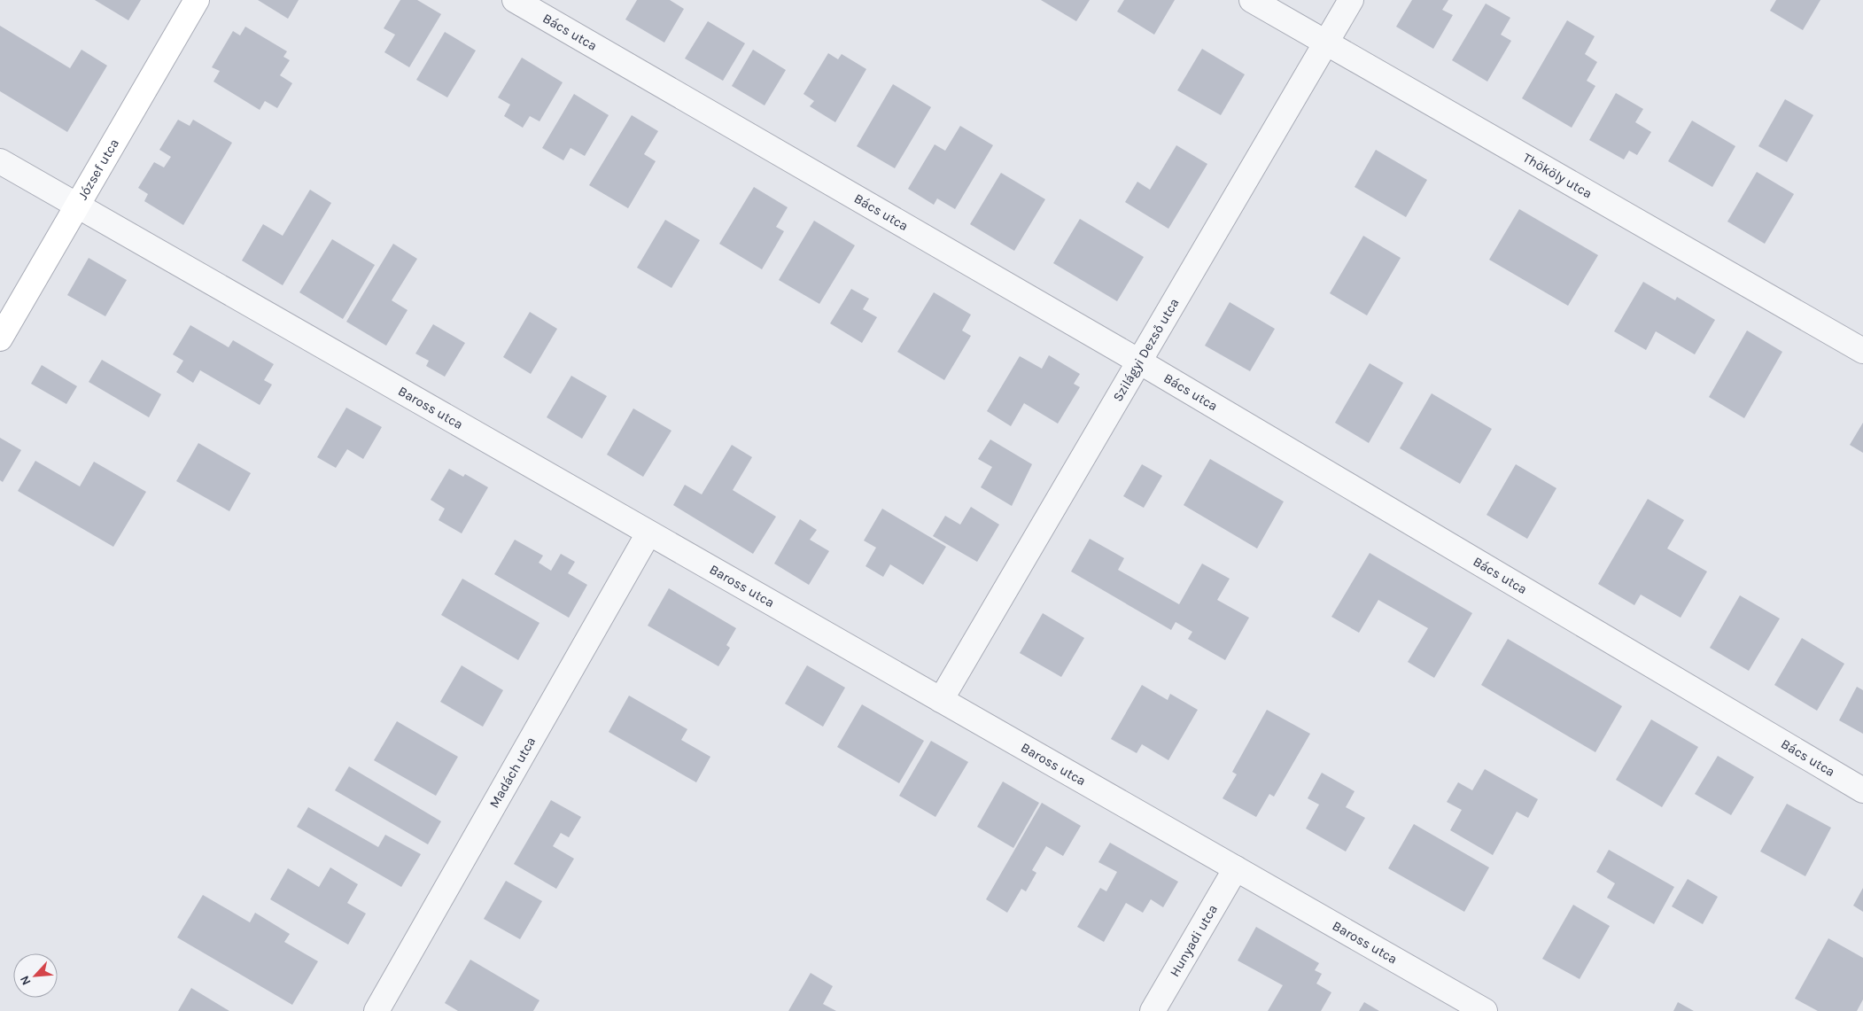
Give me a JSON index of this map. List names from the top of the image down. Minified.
{"streets":{"street":["Bács utca","József utca","Thököly utca","Szilágyi Dezső utca","Baross utca","Madách utca","Hunyadi utca"]},"crossings":[["Bács utca","Szilágyi Dezső utca"],["József utca","Baross utca"],["Thököly utca","Szilágyi Dezső utca"],["Szilágyi Dezső utca","Baross utca"],["Baross utca","Madách utca"],["Baross utca","Hunyadi utca"]],"north":"bottom left"}
